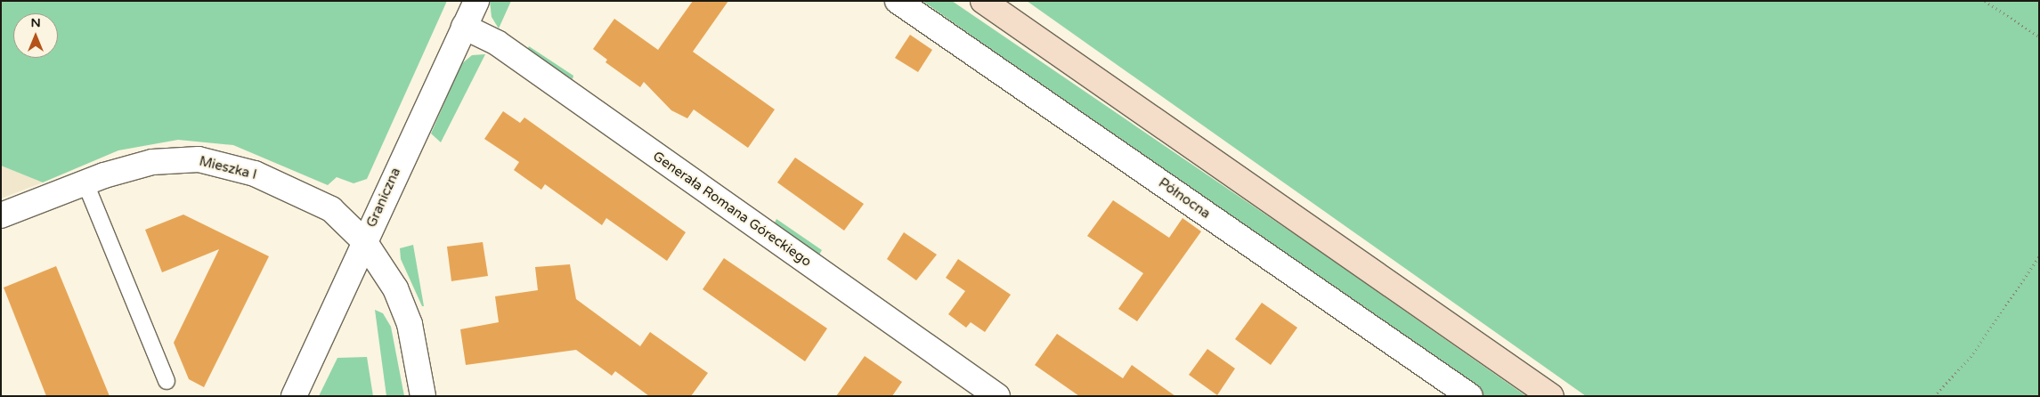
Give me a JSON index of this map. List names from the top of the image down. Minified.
{"streets":{"street":["Mieszka I","Graniczna","Północna","Generała Romana Góreckiego"]},"crossings":[["Mieszka I","Graniczna"],["Graniczna","Generała Romana Góreckiego"]],"north":"top"}
